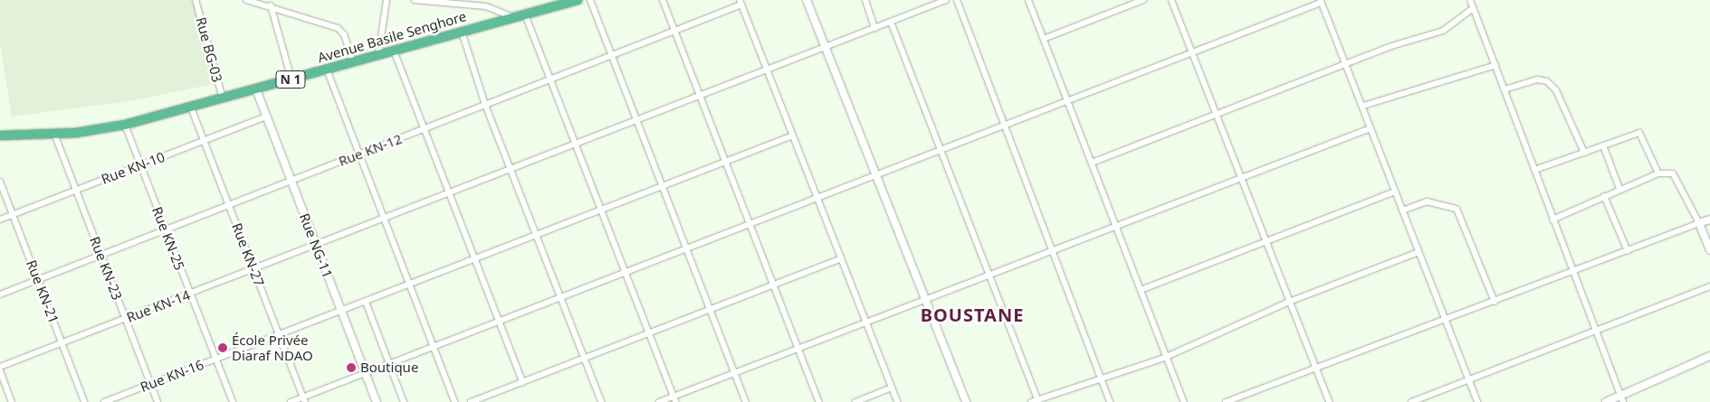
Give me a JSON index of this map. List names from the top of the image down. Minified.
{"streets":{"highway":["Avenue Basile Senghore","N 1"],"street":["Rue BG-03","Rue KN-12","Rue KN-10","Rue KN-25","Rue NG-11","Rue KN-27","Rue KN-23","Rue KN-21","Rue KN-14","Rue KN-16"]},"crossings":[["Avenue Basile Senghore","Rue BG-03"],["Avenue Basile Senghore","Rue KN-25"],["Avenue Basile Senghore","Rue NG-11"],["Avenue Basile Senghore","Rue KN-27"],["Avenue Basile Senghore","Rue KN-23"],["Rue KN-12","Rue KN-25"],["Rue KN-12","Rue NG-11"],["Rue KN-12","Rue KN-27"],["Rue KN-12","Rue KN-23"],["Rue KN-12","Rue KN-21"],["Rue KN-10","Rue KN-25"],["Rue KN-10","Rue NG-11"],["Rue KN-10","Rue KN-27"],["Rue KN-10","Rue KN-23"],["Rue KN-10","Rue KN-21"],["Rue KN-25","Rue KN-14"],["Rue KN-25","Rue KN-16"],["Rue NG-11","Rue KN-14"],["Rue NG-11","Rue KN-16"],["Rue KN-27","Rue KN-14"],["Rue KN-27","Rue KN-16"],["Rue KN-23","Rue KN-14"],["Rue KN-23","Rue KN-16"],["Rue KN-21","Rue KN-14"]],"districts":["BOUSTANE"],"places":["École Privée Diaraf NDAO","Boutique"]}
